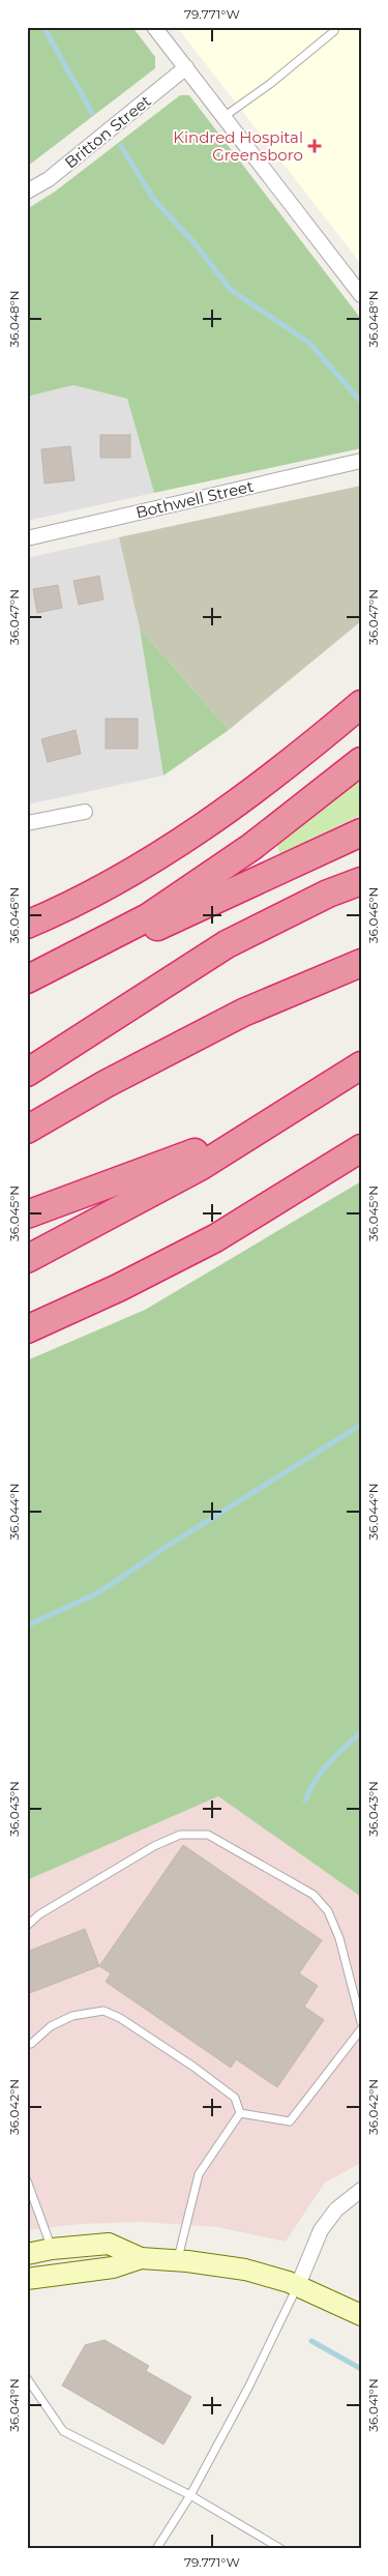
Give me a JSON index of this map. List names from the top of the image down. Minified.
{"streets":{"street":["Britton Street","Bothwell Street"]},"places":{"health":["Kindred Hospital Greensboro"]},"coordinates":["79.771°W","36.048°N","36.047°N","36.046°N","36.045°N","36.044°N","36.043°N","36.042°N","36.041°N"]}
